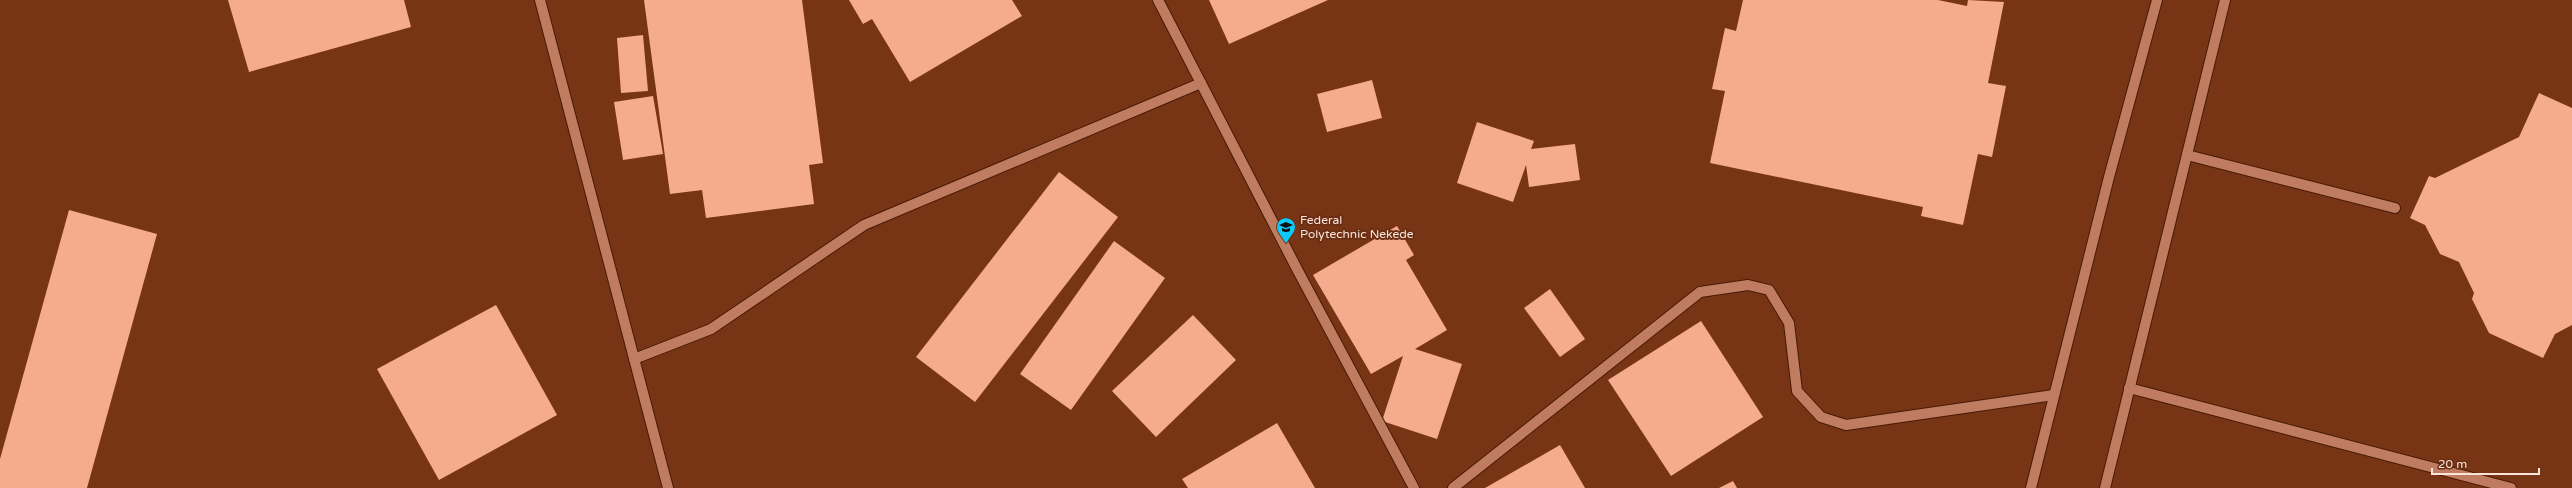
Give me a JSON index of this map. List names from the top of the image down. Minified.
{"places":{"school or university":["Federal Polytechnic Nekede"]},"scale_bar":"20 m"}
